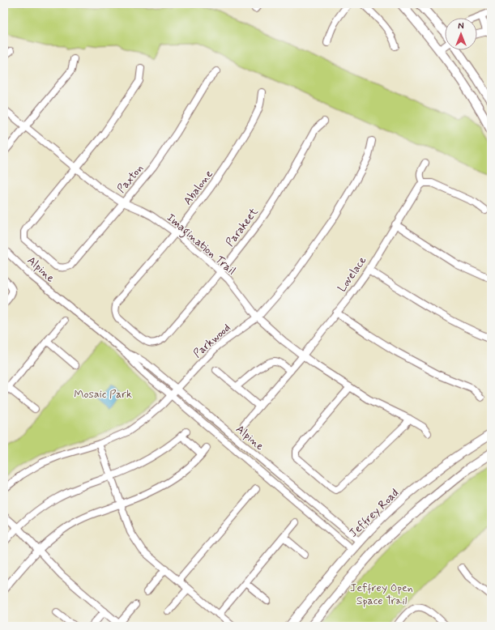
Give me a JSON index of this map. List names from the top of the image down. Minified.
{"streets":{"main road":["Jeffrey Road"],"street":["Paxton","Abalone","Parakeet","Imagination Trail","Alpine","Lovelace","Parkwood"]},"crossings":[["Paxton","Imagination Trail"],["Abalone","Parakeet"],["Abalone","Imagination Trail"],["Parakeet","Imagination Trail"],["Imagination Trail","Lovelace"],["Imagination Trail","Parkwood"],["Alpine","Parkwood"],["Alpine","Jeffrey Road"]],"parks":["Mosaic Park","Jeffrey Open Space Trail"],"north":"top"}
